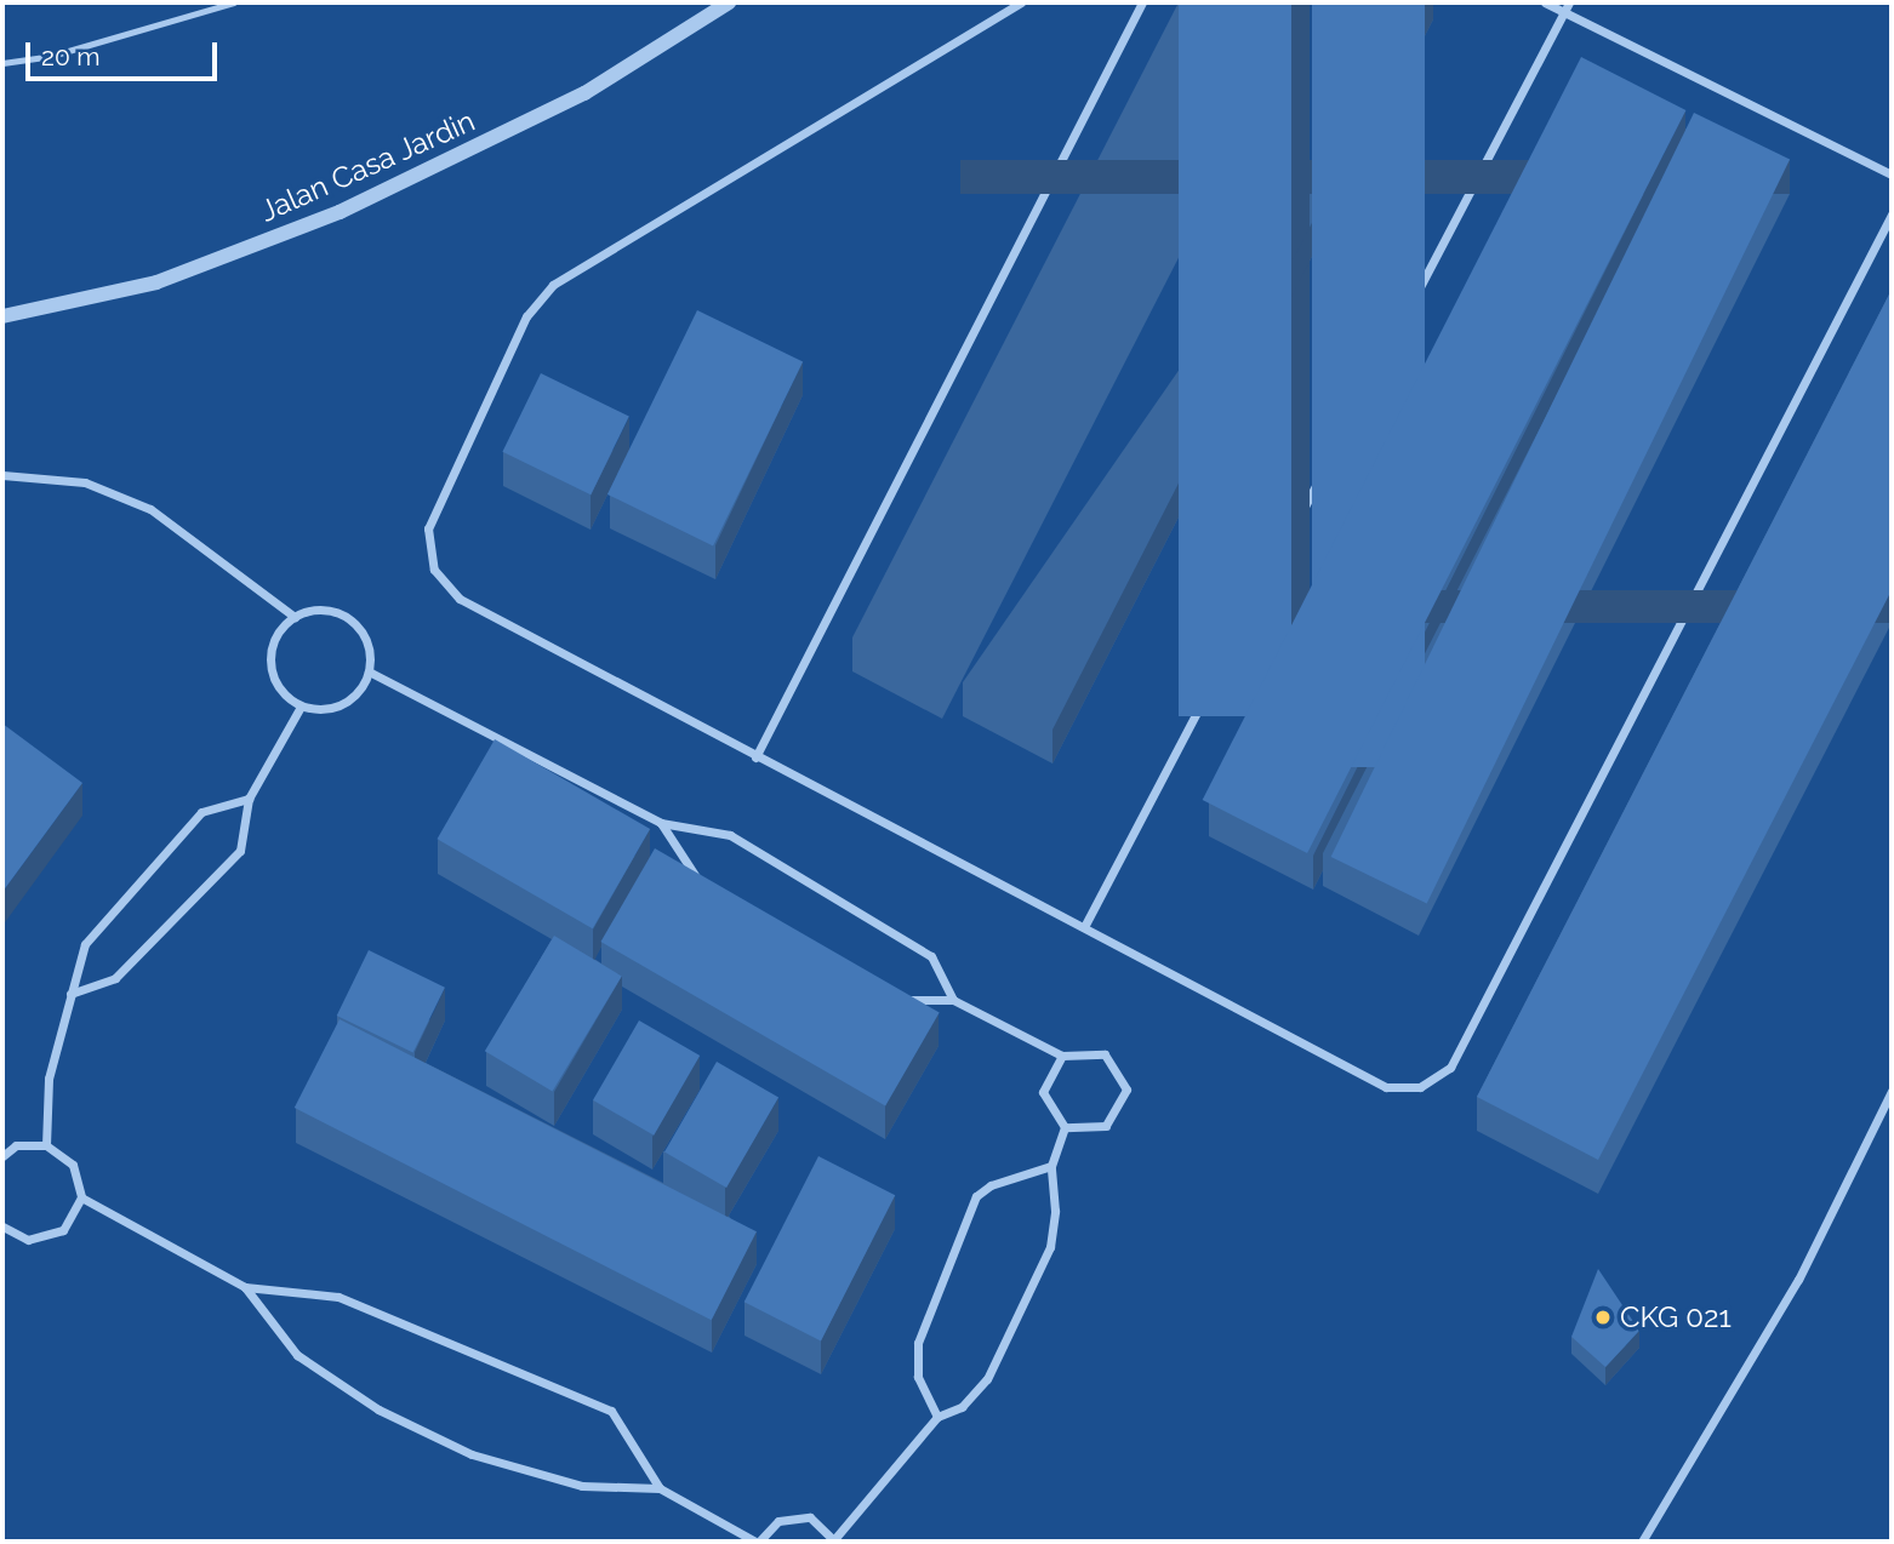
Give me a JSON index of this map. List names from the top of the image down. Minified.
{"streets":{"street":["Jalan Casa Jardin"]},"places":["CKG 021"],"scale_bar":"20 m"}
